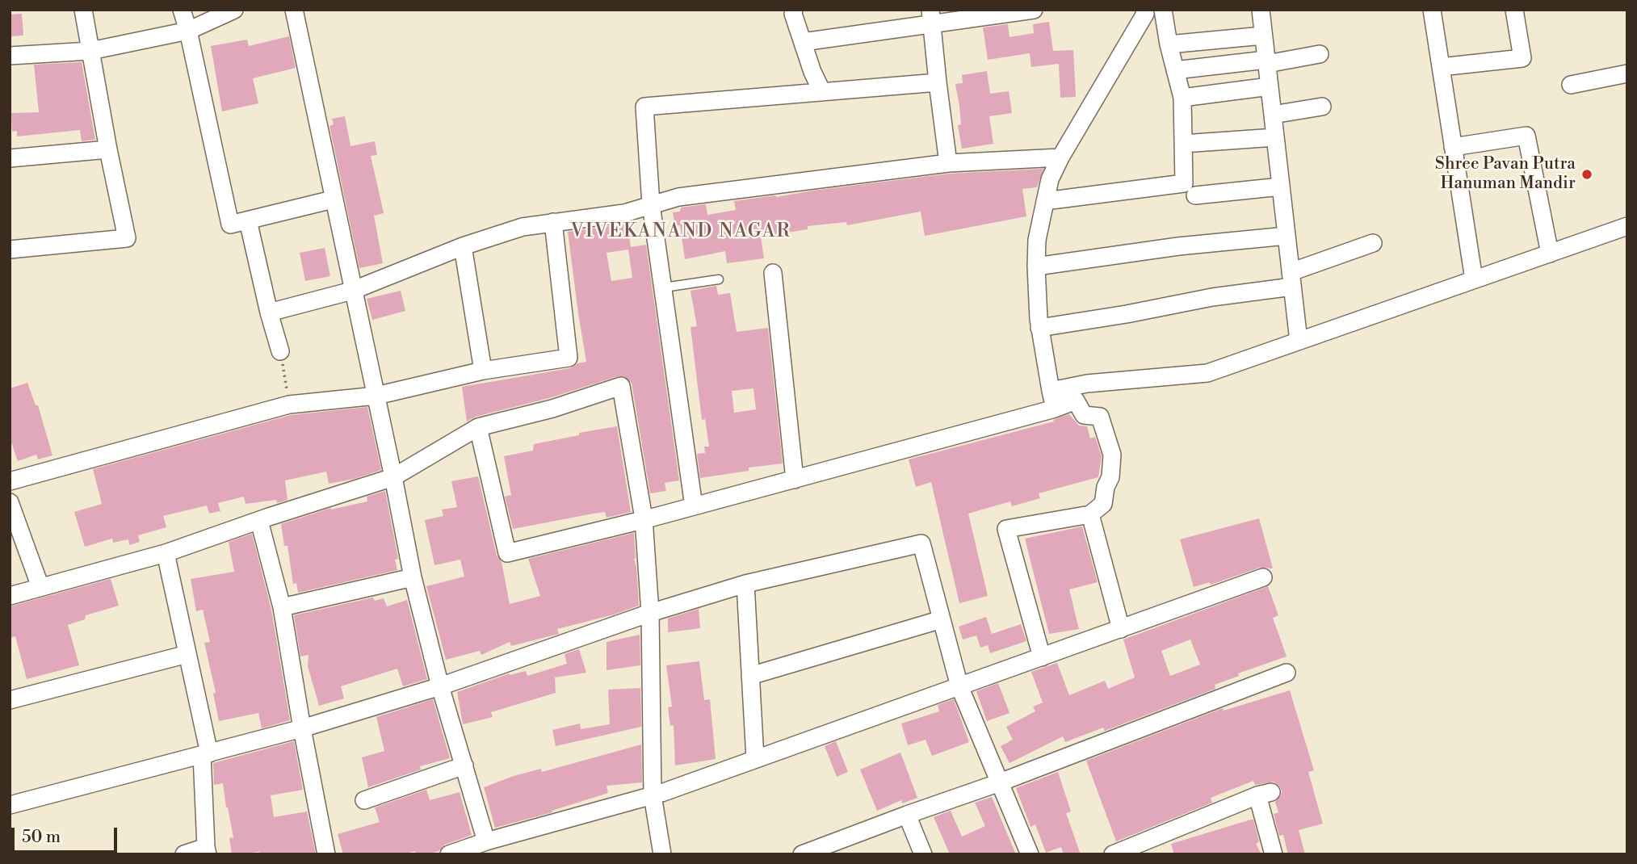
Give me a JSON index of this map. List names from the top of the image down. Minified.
{"districts":["VIVEKANAND NAGAR"],"places":["Shree Pavan Putra Hanuman Mandir"],"scale_bar":"50 m"}
